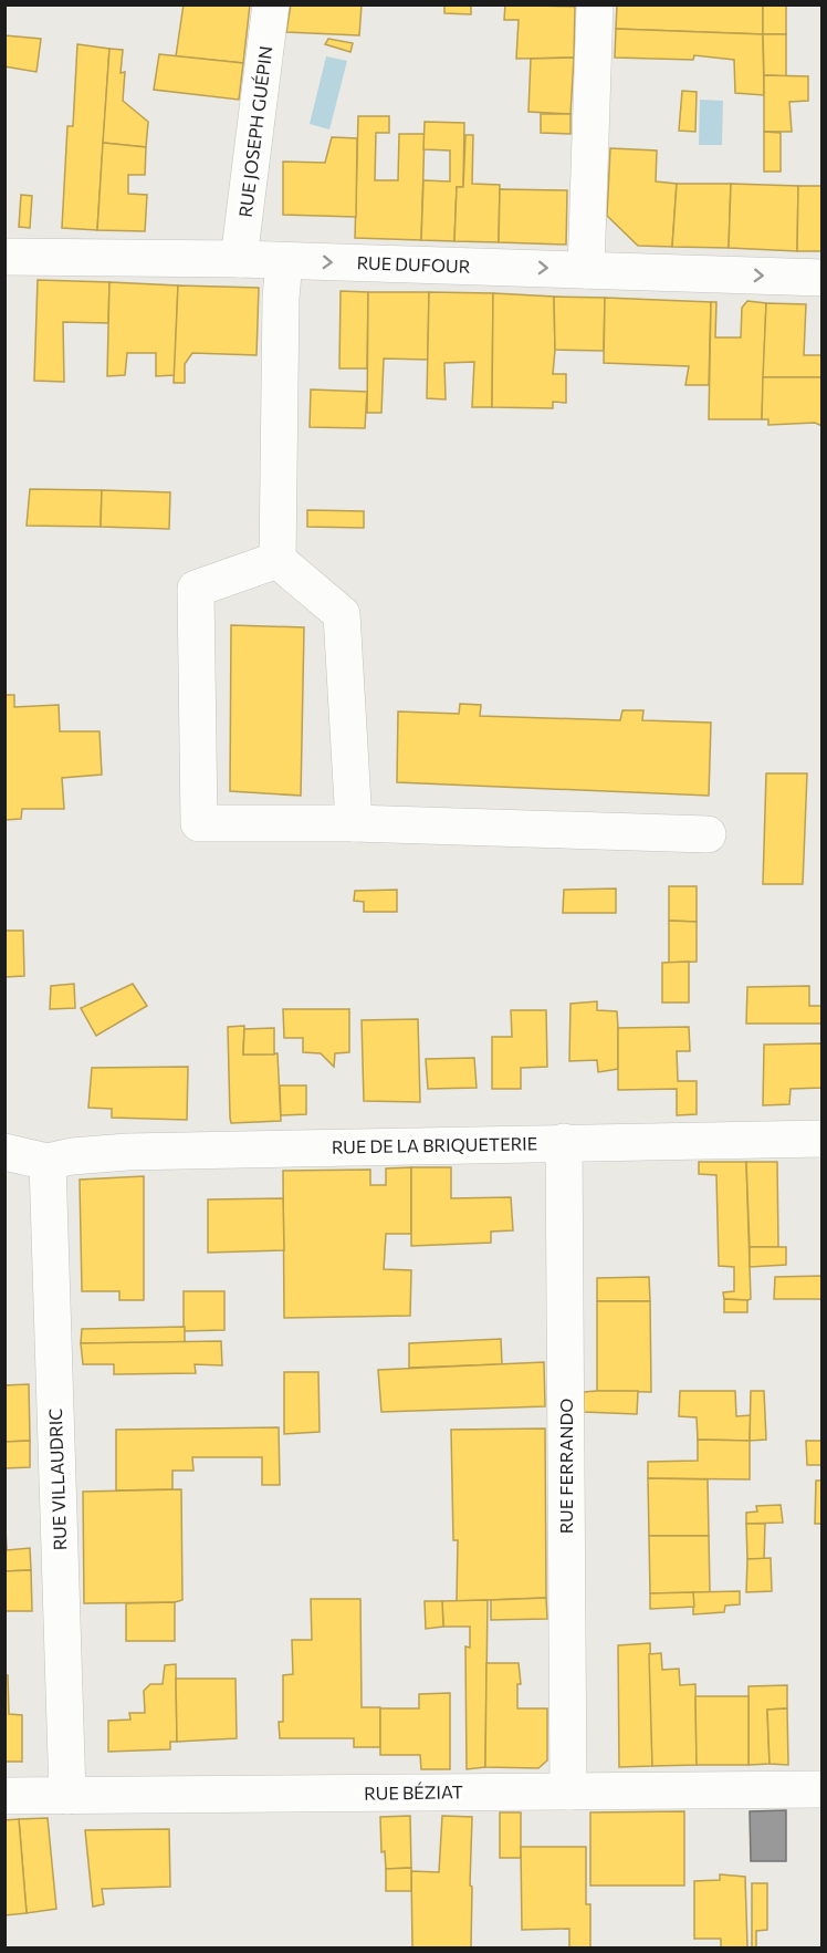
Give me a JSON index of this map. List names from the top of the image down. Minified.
{"streets":{"street":["RUE JOSEPH GUÉPIN","RUE DUFOUR","RUE DE LA BRIQUETERIE","RUE FERRANDO","RUE VILLAUDRIC","RUE BÉZIAT"]},"crossings":[["RUE JOSEPH GUÉPIN","RUE DUFOUR"],["RUE DE LA BRIQUETERIE","RUE FERRANDO"],["RUE DE LA BRIQUETERIE","RUE VILLAUDRIC"],["RUE FERRANDO","RUE BÉZIAT"],["RUE VILLAUDRIC","RUE BÉZIAT"]],"one_way":["RUE DUFOUR"]}
